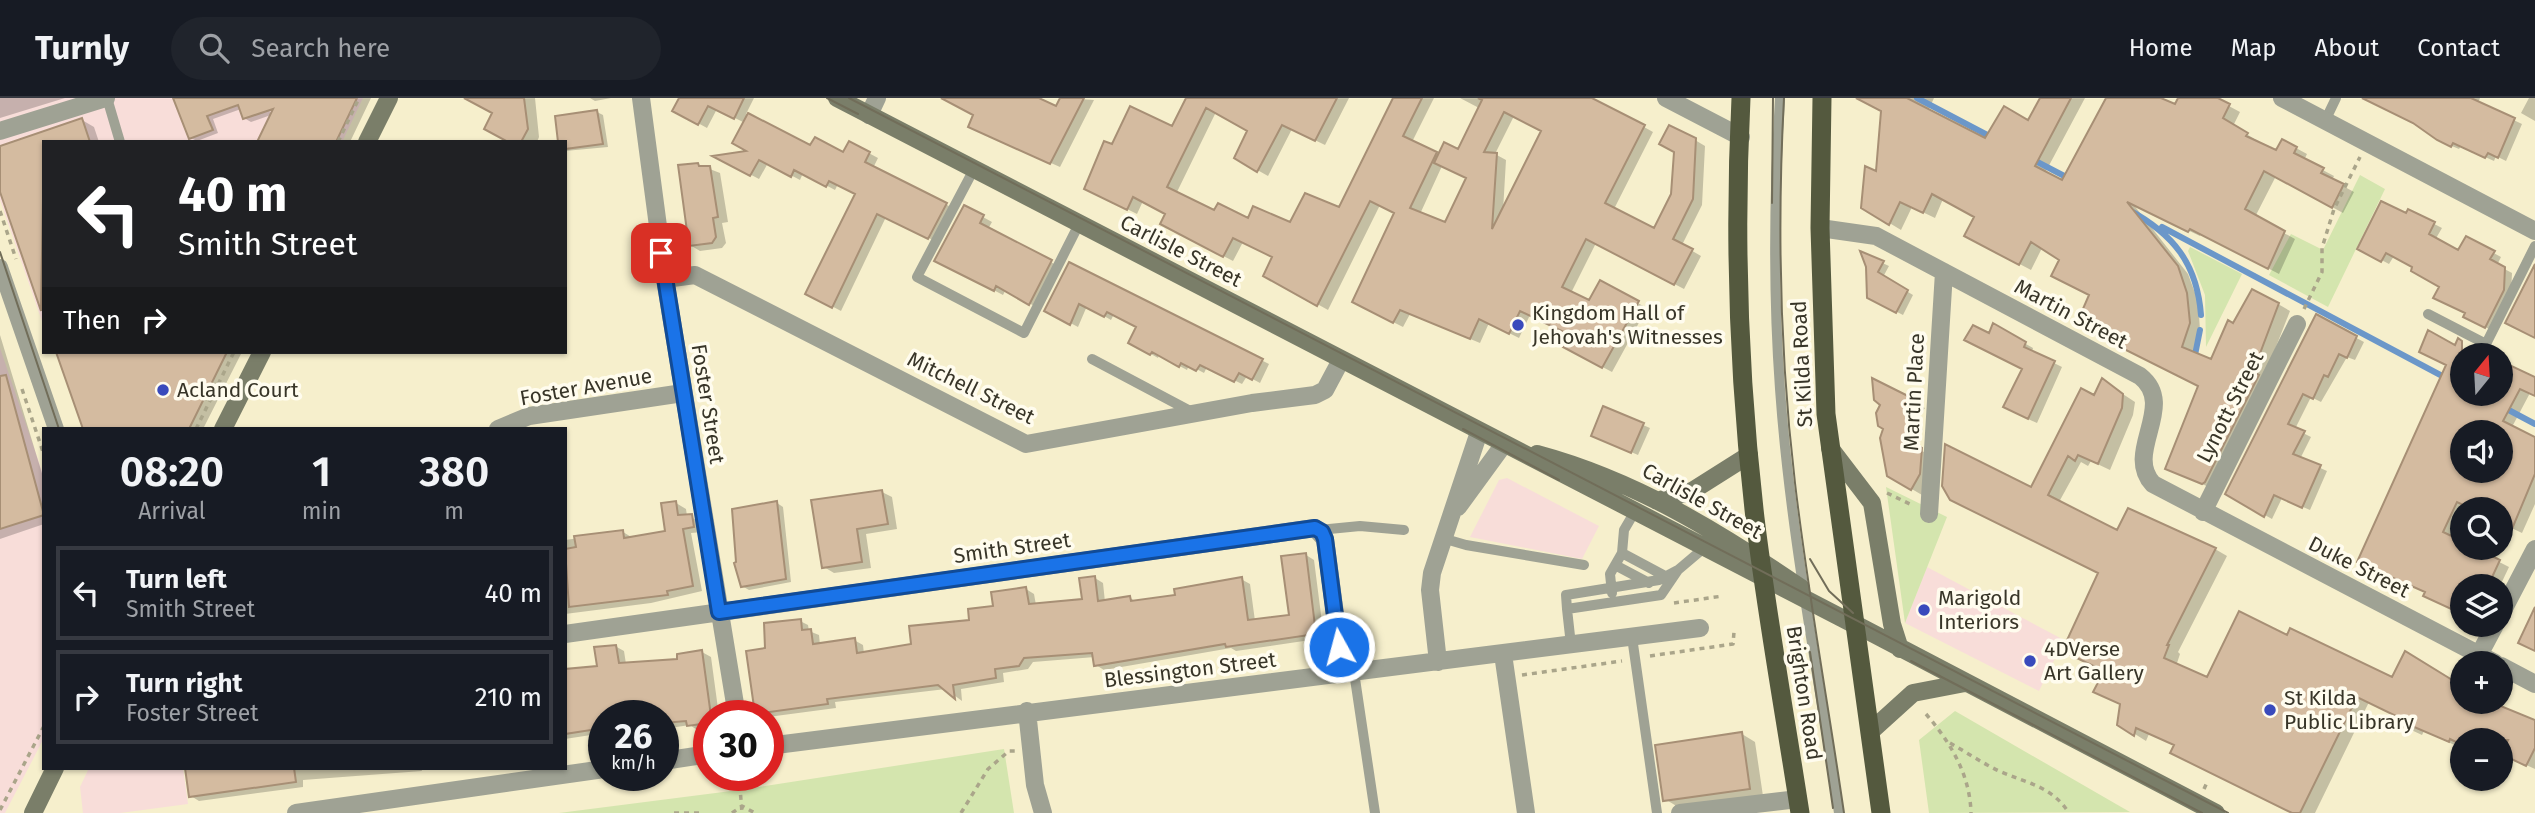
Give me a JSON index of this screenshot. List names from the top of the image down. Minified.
{"streets":{"highway":["St Kilda Road","Brighton Road"],"main road":["Carlisle Street"],"street":["Martin Street","Foster Avenue","Mitchell Street","Martin Place","Foster Street","Lynott Street","Smith Street","Duke Street","Blessington Street"]},"crossings":[["Carlisle Street","St Kilda Road"],["Carlisle Street","Mitchell Street"],["Carlisle Street","Brighton Road"],["Martin Street","St Kilda Road"],["Martin Street","Martin Place"],["Martin Street","Lynott Street"],["Martin Street","Duke Street"],["Foster Avenue","Foster Street"],["Mitchell Street","Foster Street"],["Foster Street","Smith Street"],["Lynott Street","Duke Street"]],"places":["Kingdom Hall of Jehovah's Witnesses","Acland Court","Marigold Interiors","4DVerse Art Gallery","St Kilda Public Library"],"north":"top","page":{"header":"Turnly","search":"Search here","nav":["Home","Map","About","Contact"],"turn":["40 m","Smith Street"],"then":"Then","map_buttons":["+","−"],"eta":["08:20","Arrival","1","min","380","m"],"list":[{"name":"Turn left","note":"Smith Street","value":"40 m"},{"name":"Turn right","note":"Foster Street","value":"210 m"}],"speed":"26 km/h","limit":"30"}}
